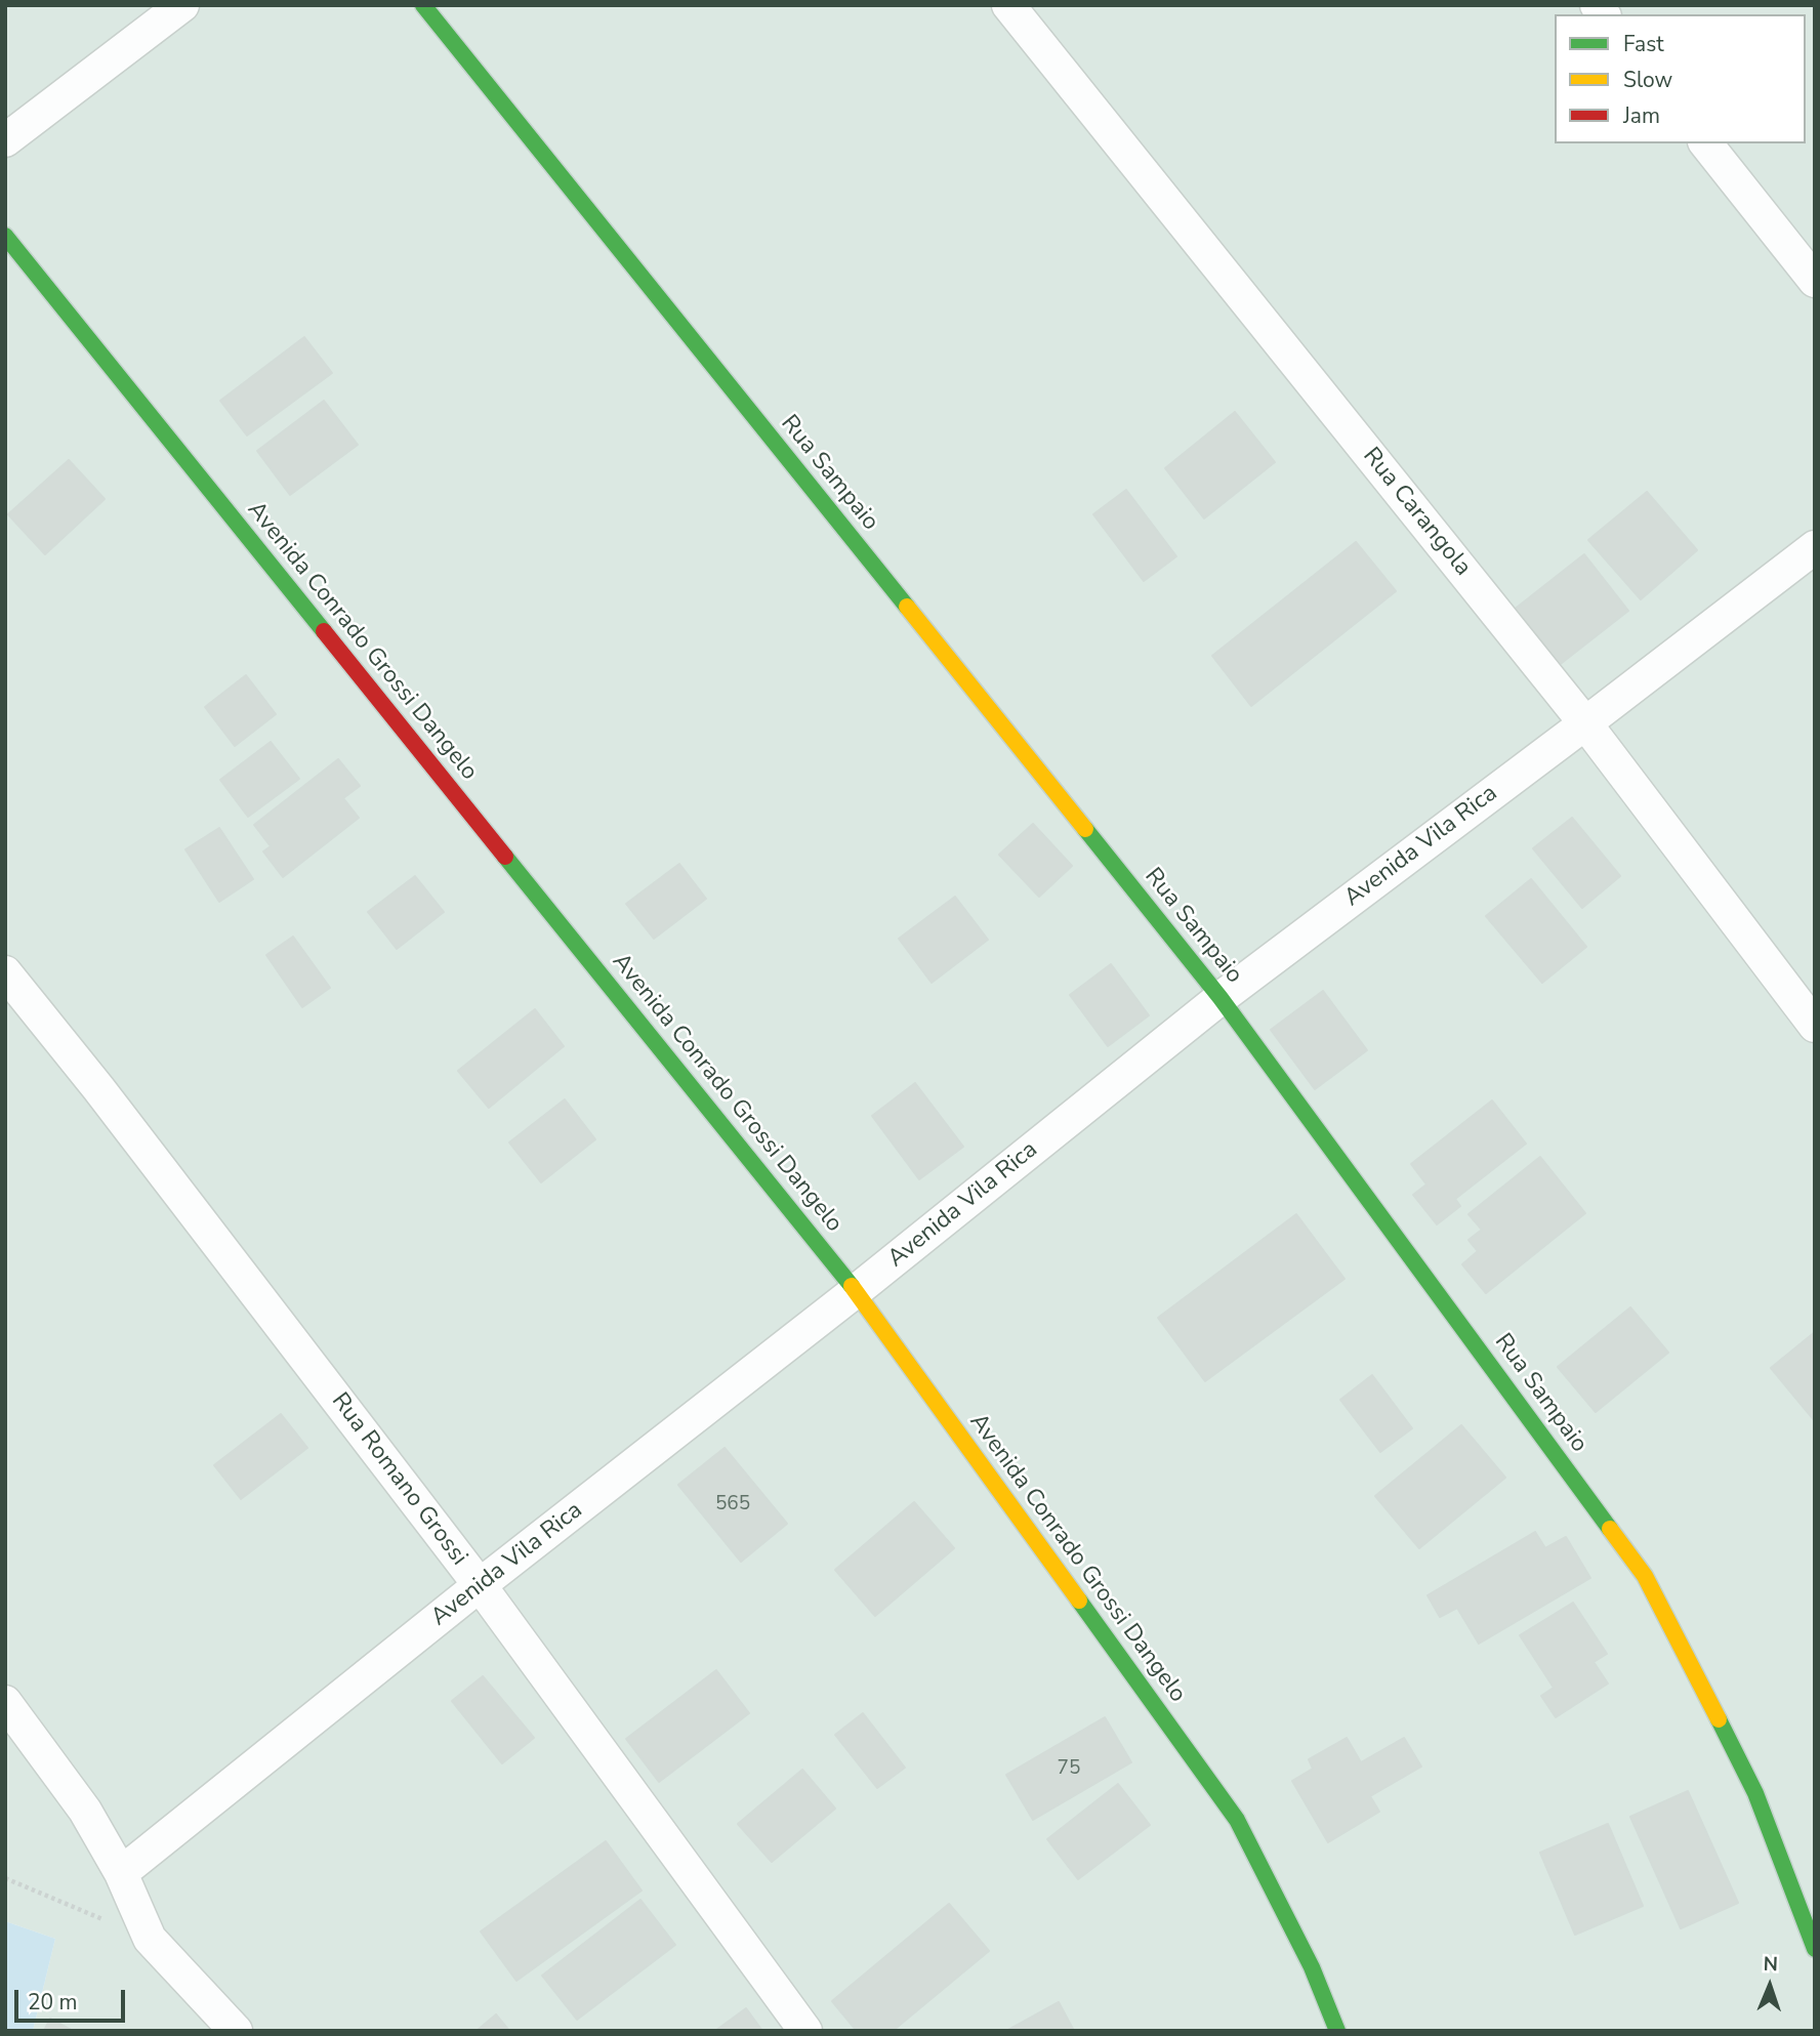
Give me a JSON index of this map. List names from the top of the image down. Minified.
{"streets":{"street":["Rua Sampaio","Rua Carangola","Avenida Conrado Grossi Dangelo","Avenida Vila Rica","Rua Romano Grossi"]},"crossings":[["Rua Sampaio","Avenida Vila Rica"],["Rua Carangola","Avenida Vila Rica"],["Avenida Conrado Grossi Dangelo","Avenida Vila Rica"],["Avenida Vila Rica","Rua Romano Grossi"]],"house_numbers":["565","75"],"legend":["Fast","Slow","Jam"],"scale_bar":"20 m","north":"top"}
